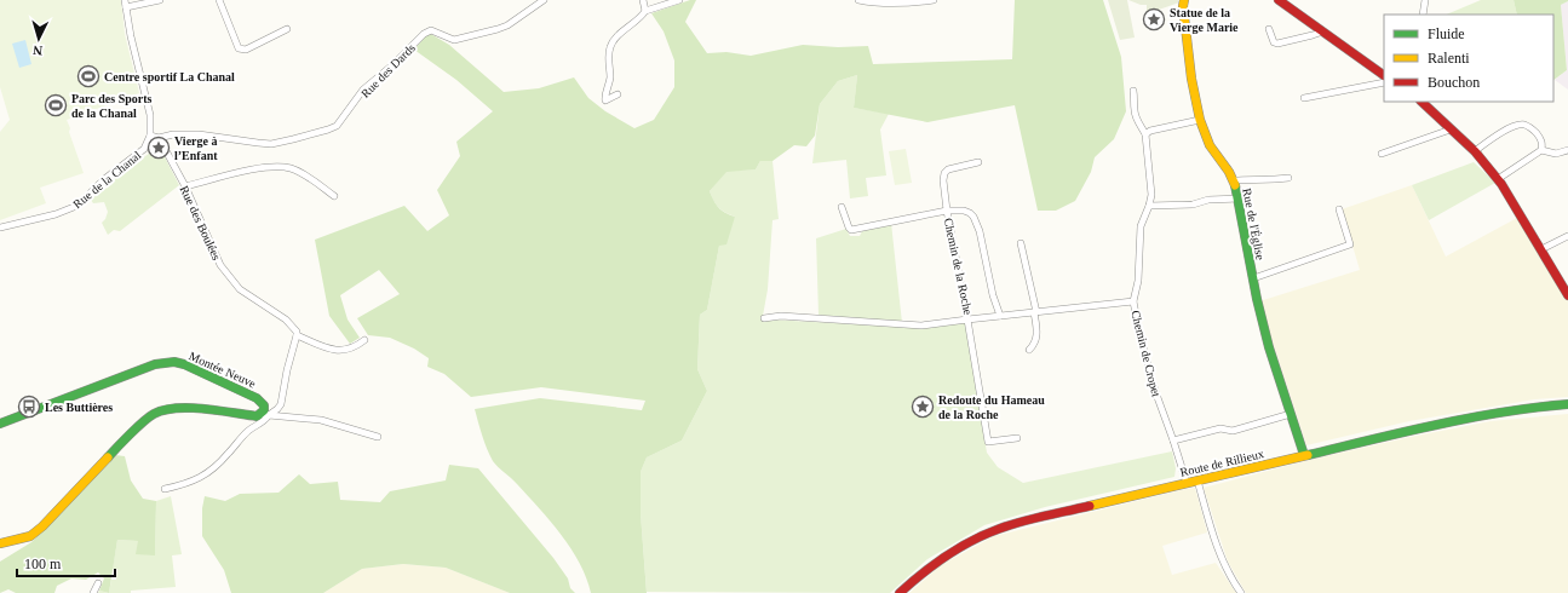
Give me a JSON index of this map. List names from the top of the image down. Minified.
{"streets":{"street":["Rue des Dards","Rue de la Chanal","Rue des Boulées","Rue de l'Église","Chemin de la Roche","Chemin de Cropet","Montée Neuve","Route de Rillieux"]},"crossings":[["Rue des Dards","Rue des Boulées"],["Rue de l'Église","Route de Rillieux"],["Chemin de la Roche","Chemin de Cropet"],["Chemin de Cropet","Route de Rillieux"]],"places":{"place":["Statue de la Vierge Marie","Vierge à l’Enfant","Redoute du Hameau de la Roche"],"sports":["Centre sportif La Chanal","Parc des Sports de la Chanal"],"bus stop":["Les Buttières"]},"legend":["Fluide","Ralenti","Bouchon"],"scale_bar":"100 m","north":"bottom"}
